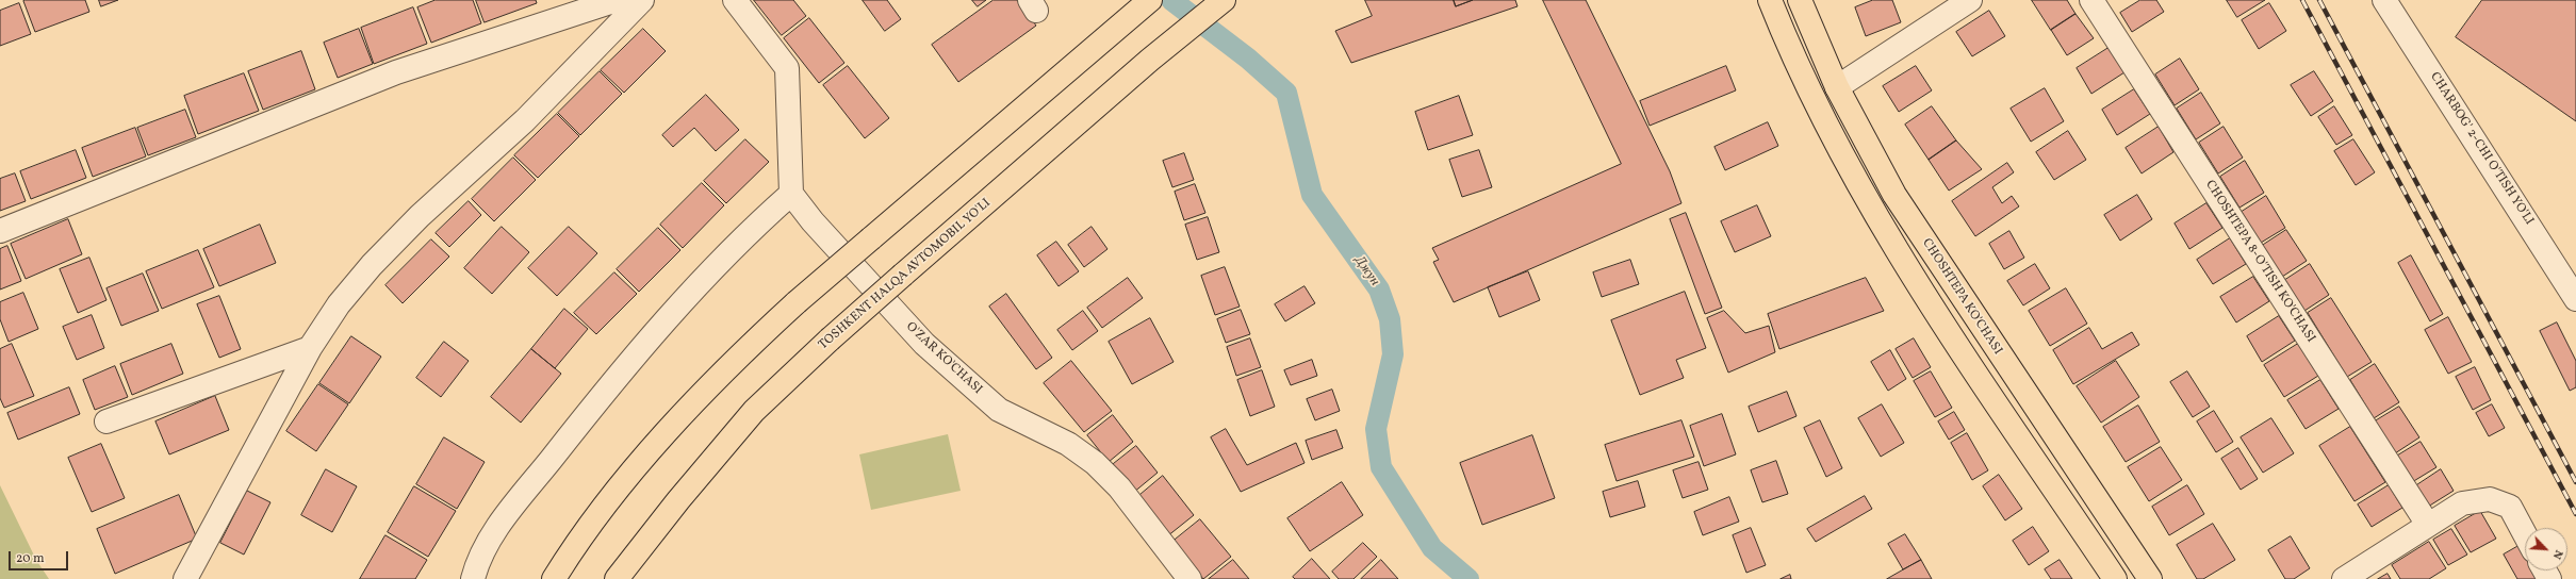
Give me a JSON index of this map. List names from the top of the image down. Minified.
{"streets":{"main road":["TOSHKENT HALQA AVTOMOBIL YO'LI","CHOSHTEPA KO'CHASI"],"street":["CHARBOG' 2-CHI O'TISH YO'LI","CHOSHTEPA 8-O'TISH KO'CHASI","O'ZAR KO'CHASI"]},"water":["Джун"],"scale_bar":"20 m","north":"bottom right"}
